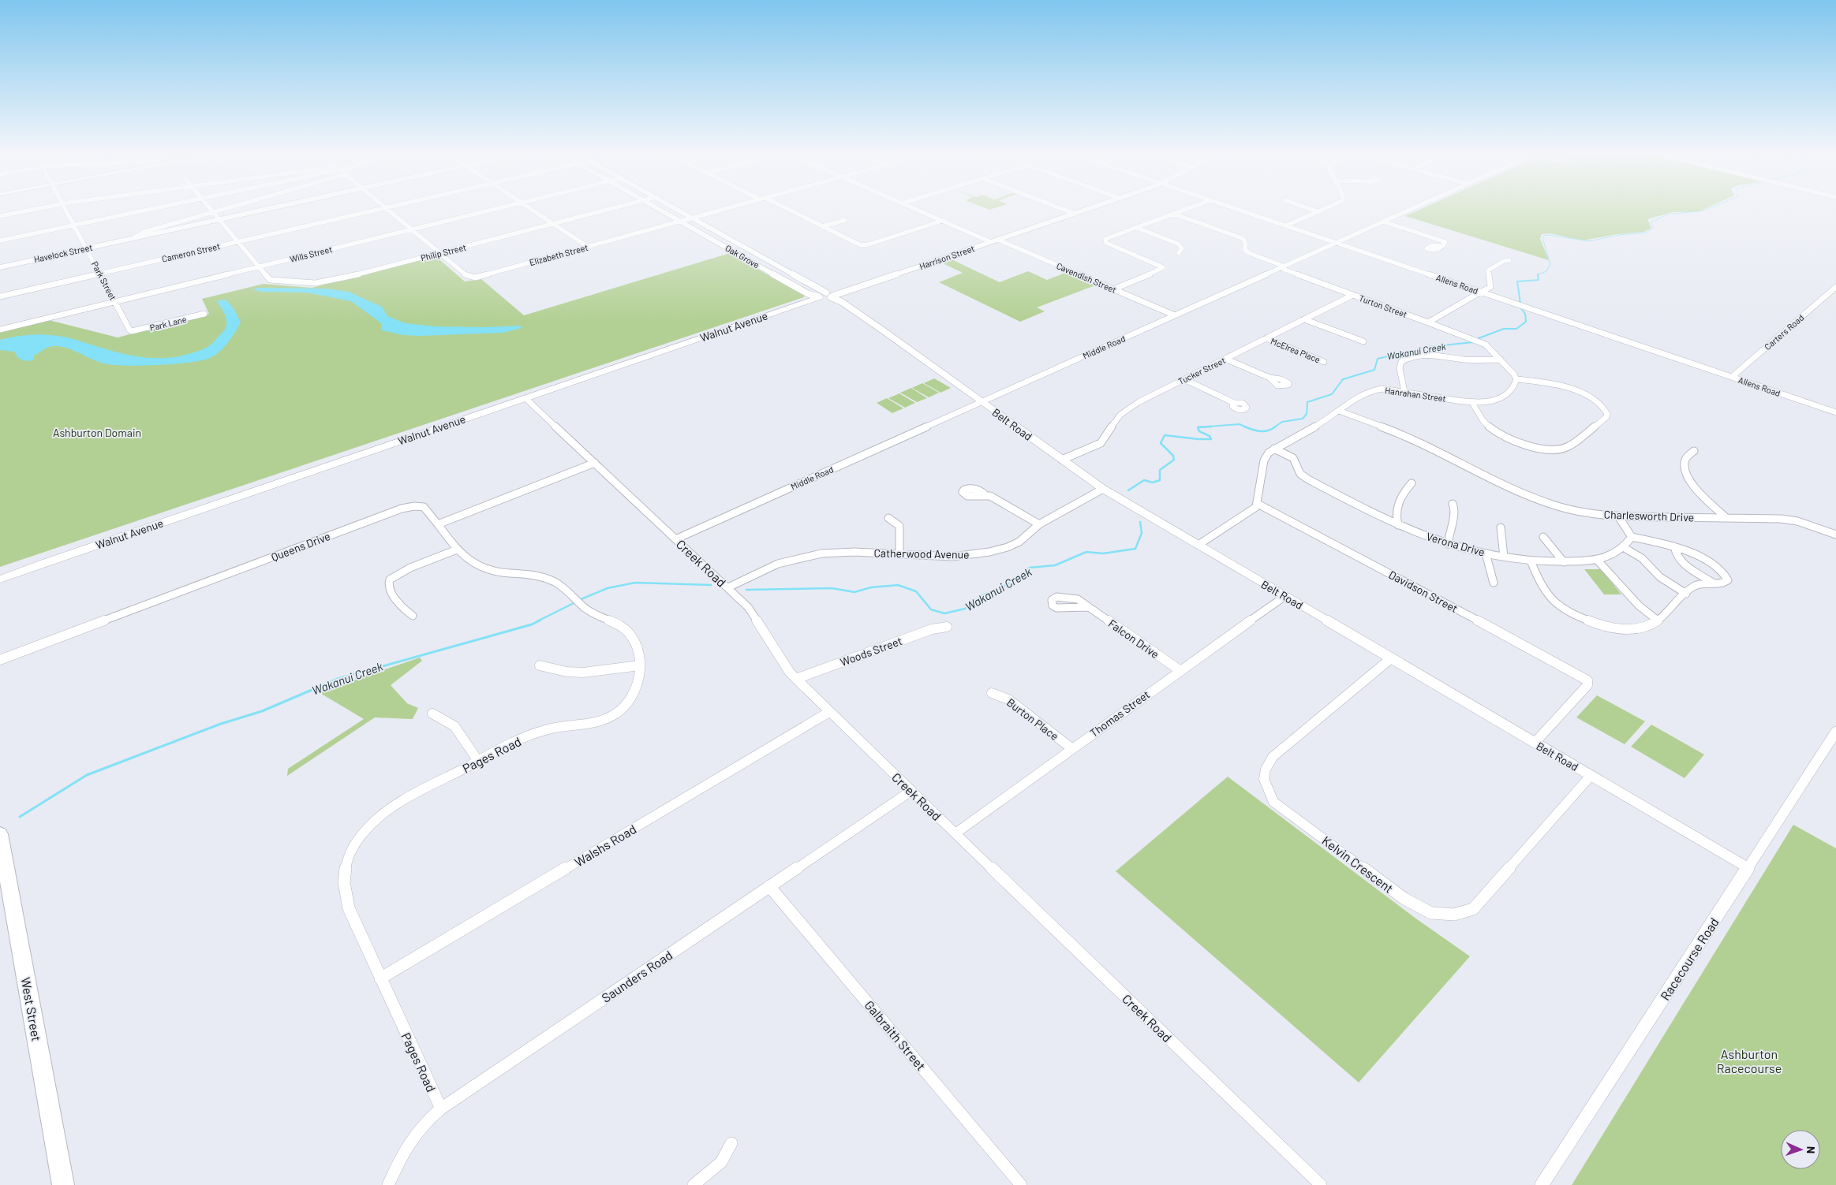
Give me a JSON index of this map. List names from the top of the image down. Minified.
{"streets":{"highway":["West Street"],"main road":["Walnut Avenue"],"street":["Cameron Street","Philip Street","Havelock Street","Wills Street","Elizabeth Street","Oak Grove","Harrison Street","Cavendish Street","Park Street","Allens Road","Turton Street","Park Lane","Carters Road","Middle Road","McElrea Place","Tucker Street","Hanrahan Street","Belt Road","Charlesworth Drive","Verona Drive","Queens Drive","Catherwood Avenue","Creek Road","Davidson Street","Falcon Drive","Woods Street","Thomas Street","Burton Place","Pages Road","Walshs Road","Kelvin Crescent","Racecourse Road","Saunders Road","Galbraith Street"]},"crossings":[["Cameron Street","Park Street"],["Philip Street","Wills Street"],["Philip Street","Elizabeth Street"],["Havelock Street","Park Street"],["Wills Street","Park Street"],["Elizabeth Street","Oak Grove"],["Oak Grove","Harrison Street"],["Oak Grove","Walnut Avenue"],["Oak Grove","Belt Road"],["Harrison Street","Cavendish Street"],["Harrison Street","Walnut Avenue"],["Harrison Street","Belt Road"],["Cavendish Street","Middle Road"],["Park Street","Park Lane"],["Allens Road","Carters Road"],["Allens Road","Middle Road"],["Turton Street","Middle Road"],["Turton Street","Tucker Street"],["Walnut Avenue","Creek Road"],["Middle Road","Belt Road"],["Middle Road","Creek Road"],["McElrea Place","Tucker Street"],["Tucker Street","Belt Road"],["Hanrahan Street","Charlesworth Drive"],["Hanrahan Street","Verona Drive"],["Hanrahan Street","Davidson Street"],["Belt Road","Catherwood Avenue"],["Belt Road","Davidson Street"],["Belt Road","Thomas Street"],["Belt Road","Kelvin Crescent"],["Belt Road","Racecourse Road"],["Queens Drive","Pages Road"],["Catherwood Avenue","Creek Road"],["Creek Road","Woods Street"],["Creek Road","Thomas Street"],["Creek Road","Walshs Road"],["Creek Road","Saunders Road"],["Falcon Drive","Thomas Street"],["Thomas Street","Burton Place"],["Pages Road","Walshs Road"],["Pages Road","Saunders Road"],["Saunders Road","Galbraith Street"]],"water":["Wakanui Creek"],"parks":["Ashburton Domain","Ashburton Racecourse"],"north":"right"}
